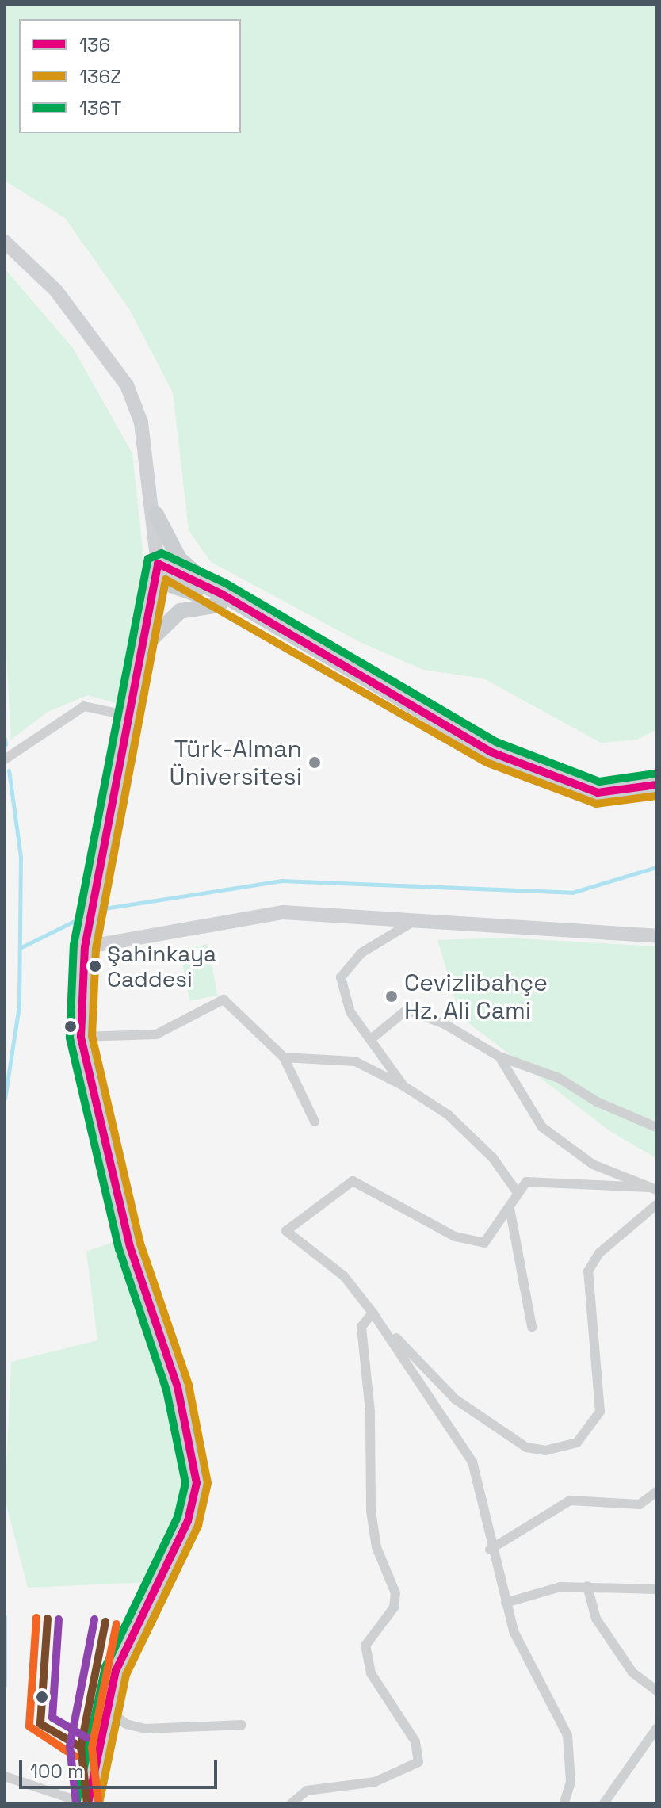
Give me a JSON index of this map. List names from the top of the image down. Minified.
{"places":["Türk-Alman Üniversitesi","Şahinkaya Caddesi","Cevizlibahçe Hz. Ali Cami"],"lines":["transit line 136T","transit line 136","transit line 136Z"],"legend":["136","136Z","136T"],"scale_bar":"100 m"}
